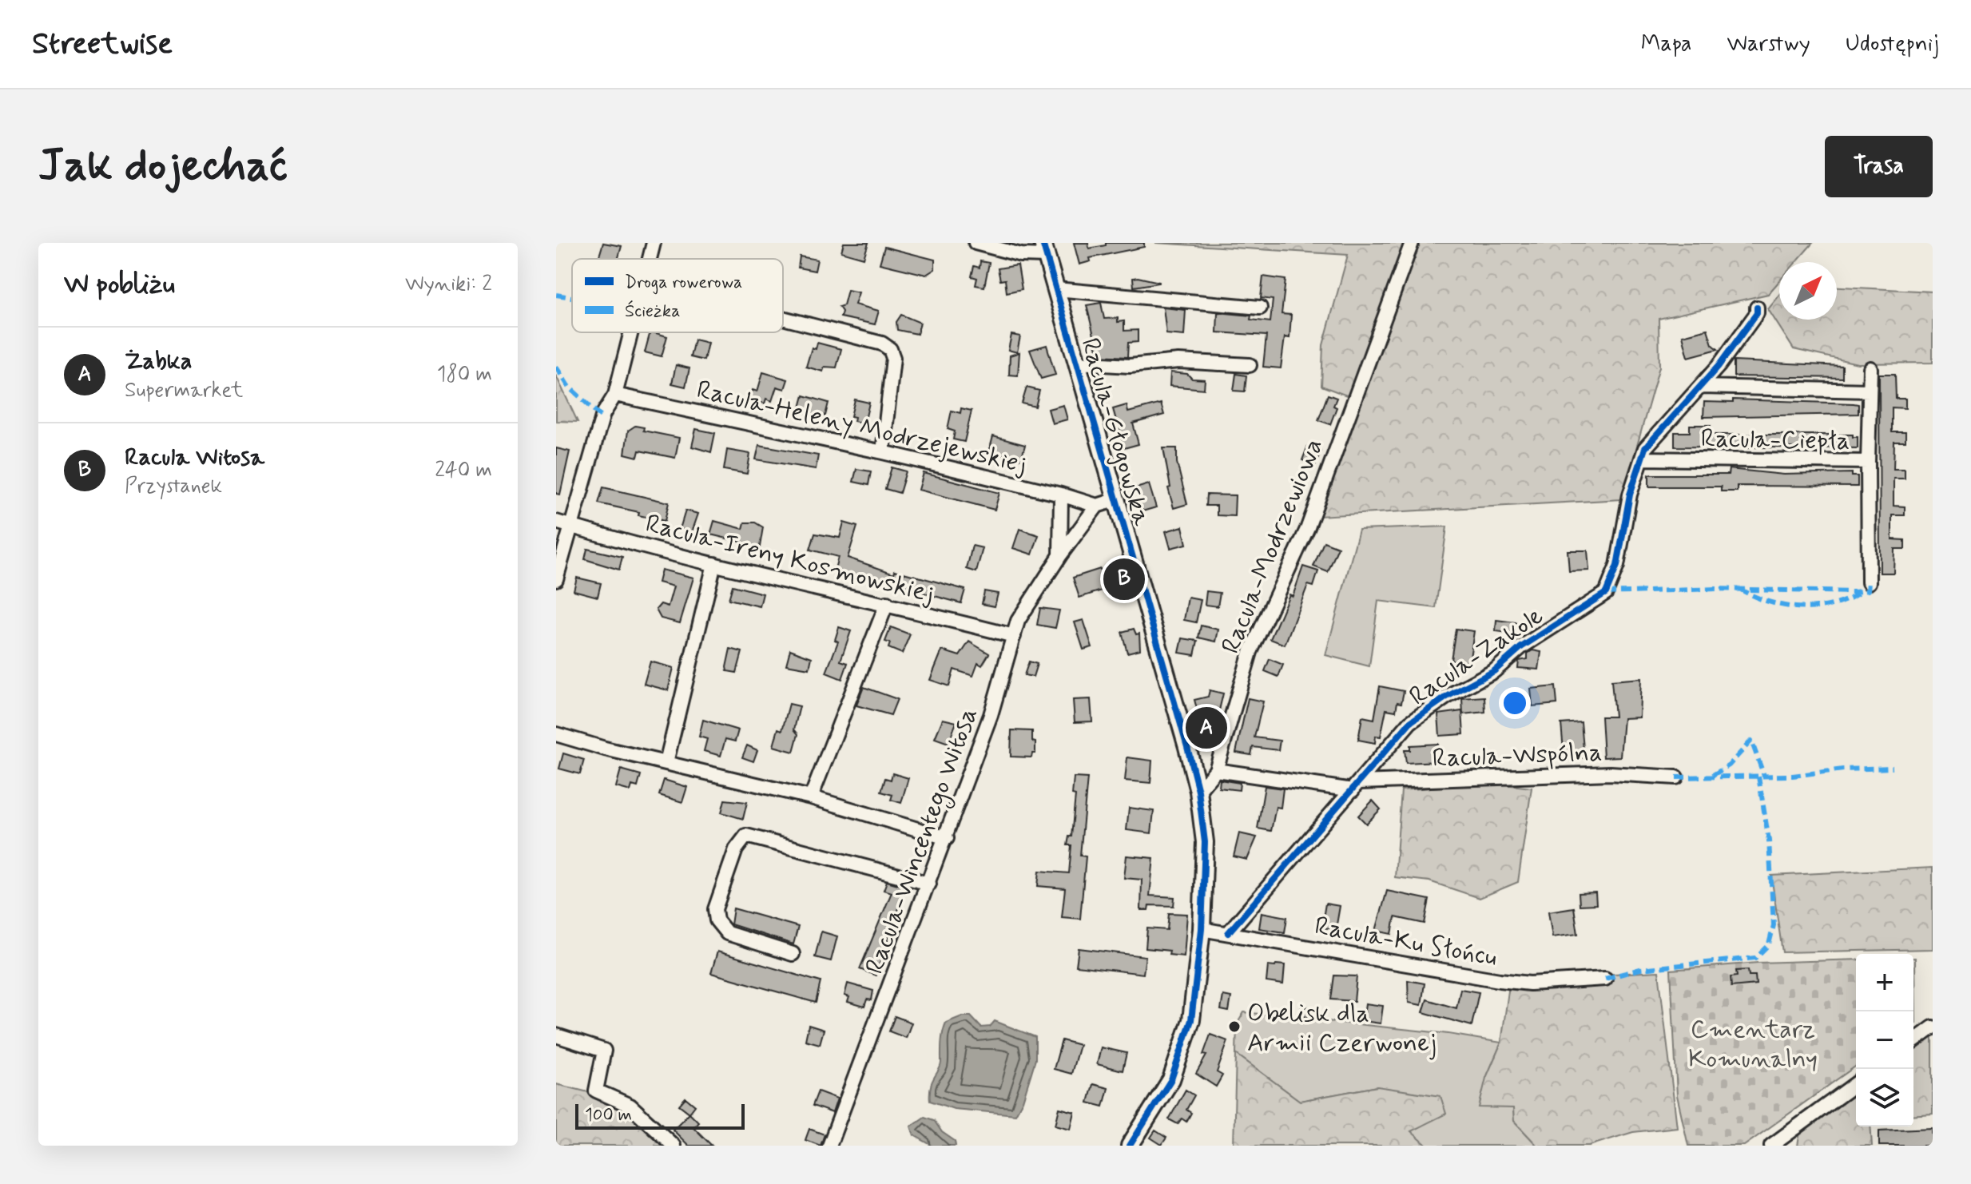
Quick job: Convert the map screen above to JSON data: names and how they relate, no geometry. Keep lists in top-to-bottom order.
{
  "streets": {
    "street": [
      "Racula-Heleny Modrzejewskiej",
      "Racula-Głogowska",
      "Racula-Ciepła",
      "Racula-Modrzewiowa",
      "Racula-Ireny Kosmowskiej",
      "Racula-Zakole",
      "Racula-Wspólna",
      "Racula-Wincentego Witosa",
      "Racula-Ku Słońcu"
    ]
  },
  "crossings": [
    ["Racula-Heleny Modrzejewskiej", "Racula-Wincentego Witosa"],
    ["Racula-Głogowska", "Racula-Modrzewiowa"],
    ["Racula-Głogowska", "Racula-Ku Słońcu"],
    ["Racula-Ciepła", "Racula-Zakole"],
    ["Racula-Ireny Kosmowskiej", "Racula-Wincentego Witosa"],
    ["Racula-Zakole", "Racula-Wspólna"],
    ["Racula-Zakole", "Racula-Ku Słońcu"]
  ],
  "parks": ["Cmentarz Komunalny"],
  "places": ["Obelisk dla Armii Czerwonej"],
  "legend": ["Droga rowerowa", "Ścieżka"],
  "scale_bar": "100 m",
  "north": "top right",
  "page": {
    "header": "Streetwise",
    "nav": ["Mapa", "Warstwy", "Udostępnij"],
    "buttons": "Trasa",
    "title": "Jak dojechać",
    "heading": ["W pobliżu", "Wyniki: 2"],
    "list": [
      {
        "mark": "A",
        "name": "Żabka",
        "note": "Supermarket",
        "value": "180 m"
      },
      {
        "mark": "B",
        "name": "Racula Witosa",
        "note": "Przystanek",
        "value": "240 m"
      }
    ],
    "pins": ["B", "A"],
    "map_buttons": ["+", "−"],
    "scale": "100 m"
  }
}
